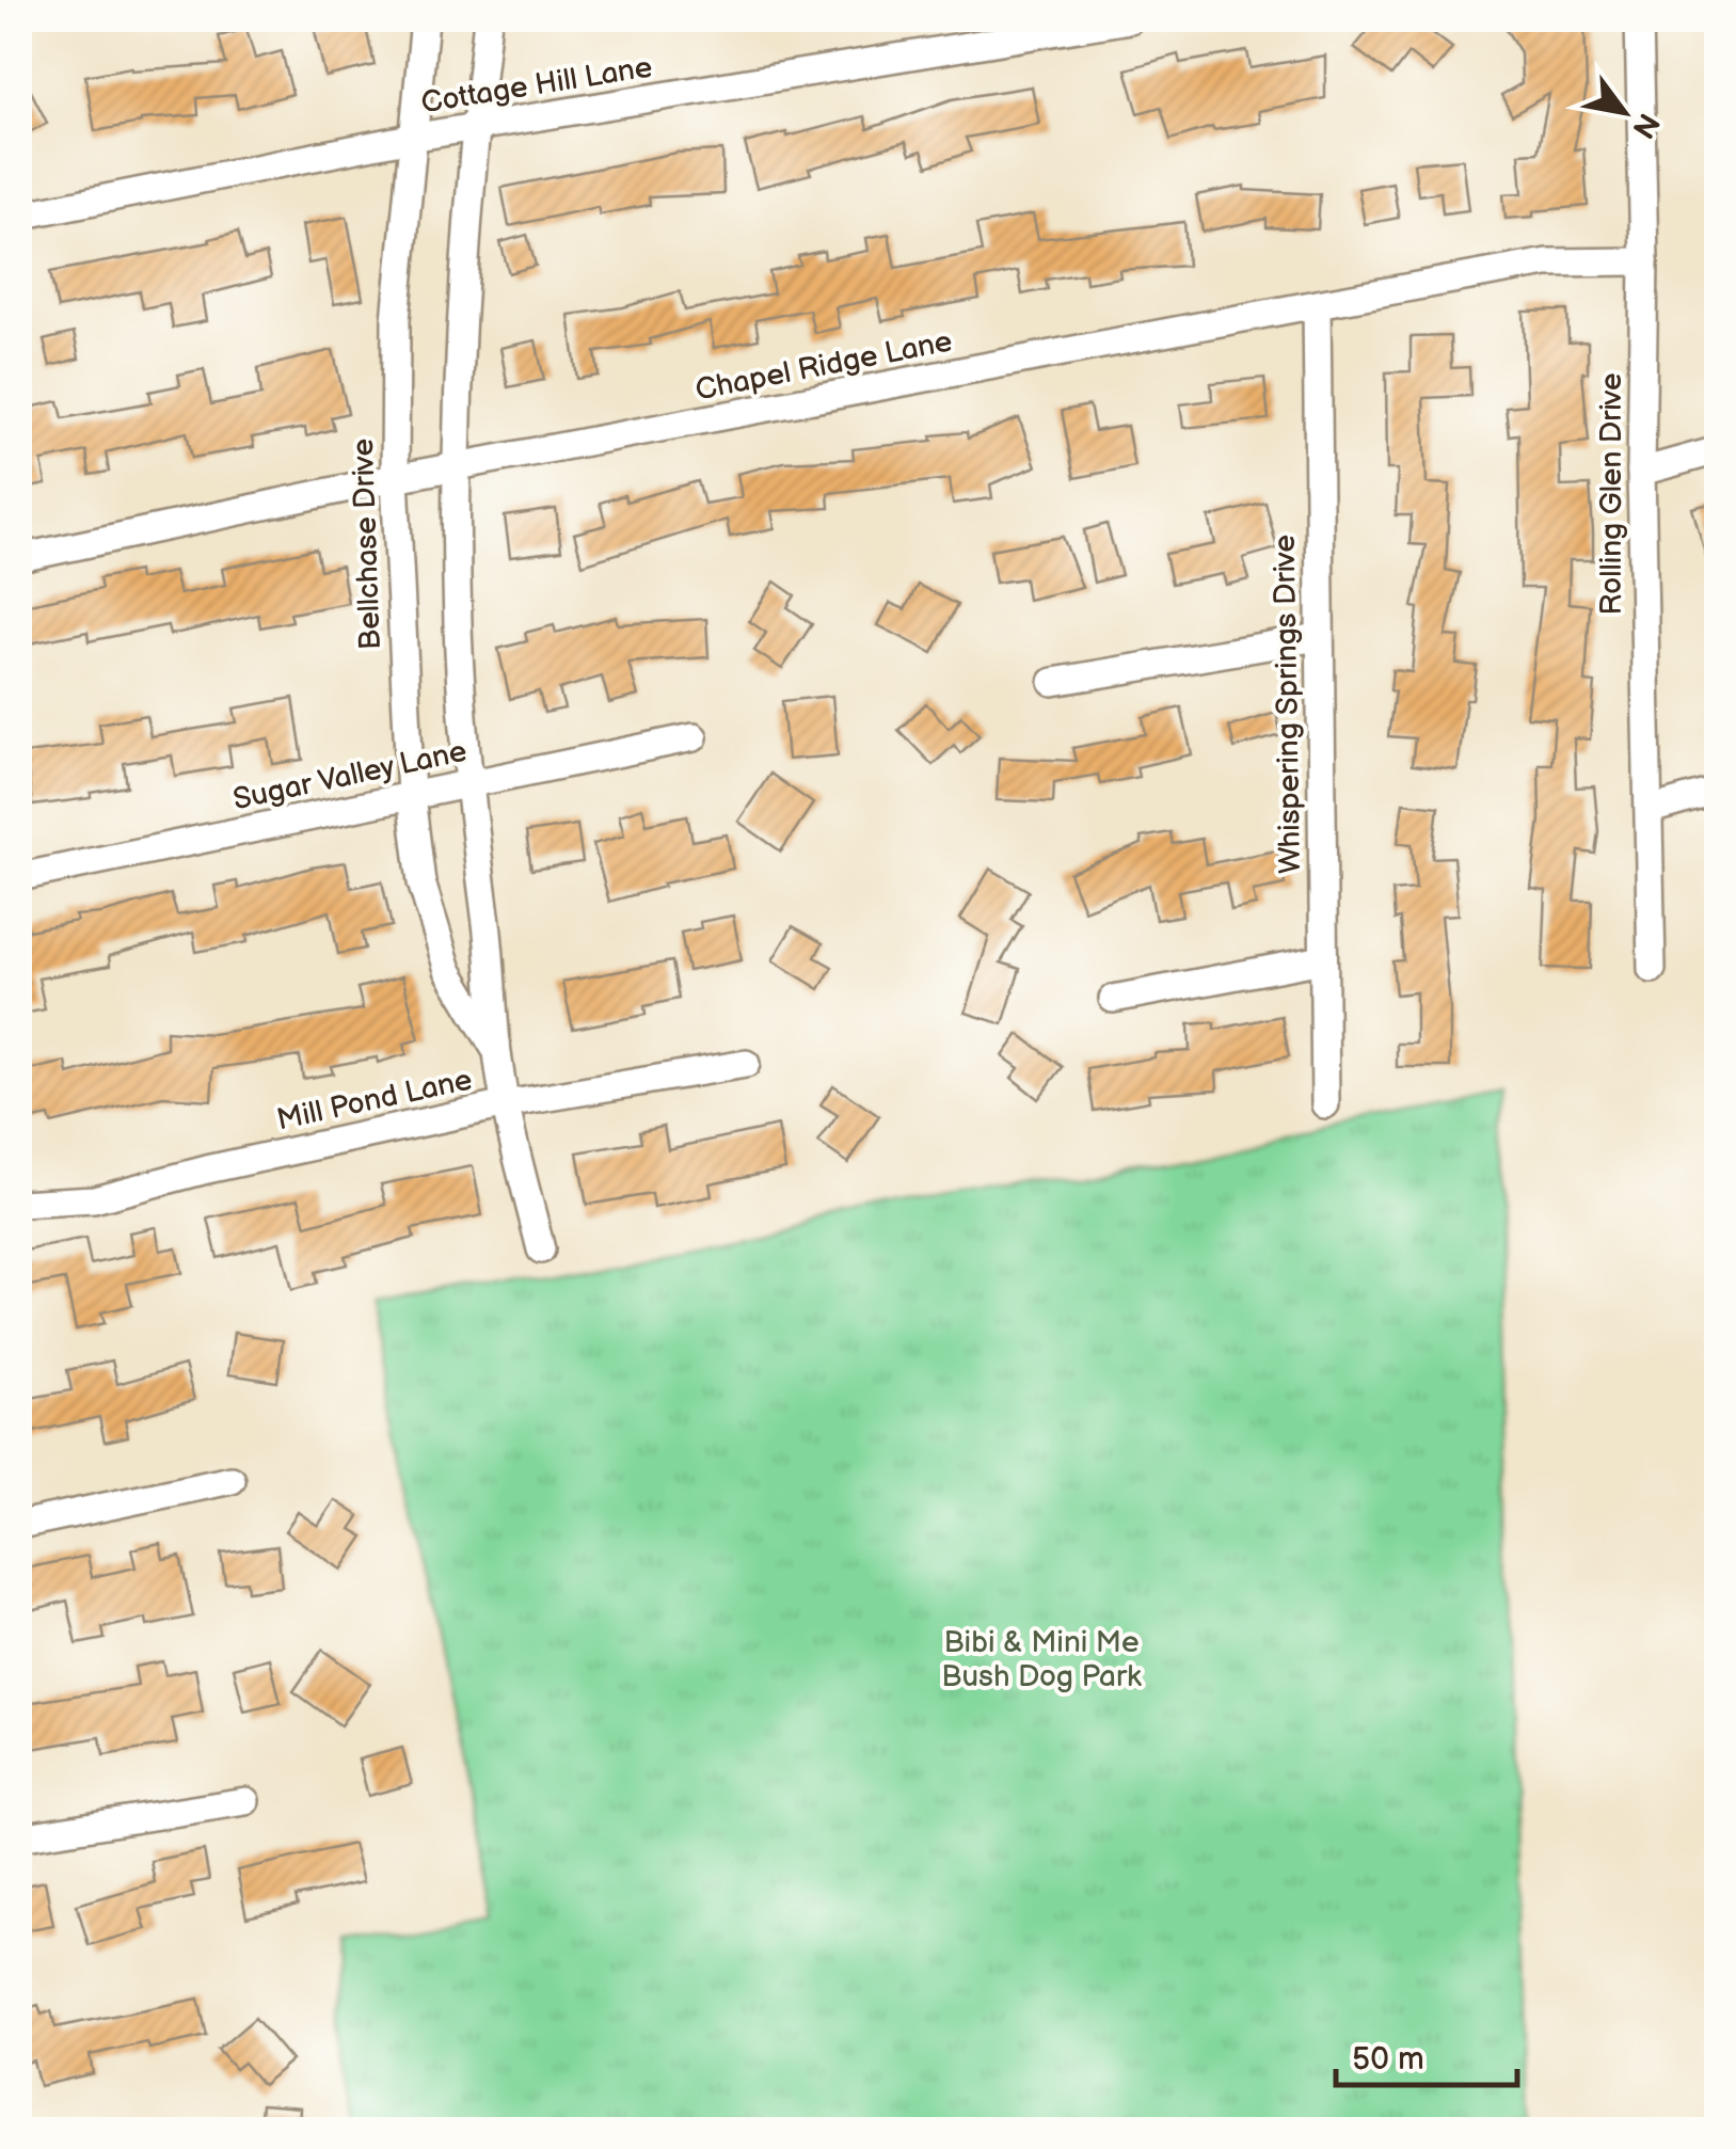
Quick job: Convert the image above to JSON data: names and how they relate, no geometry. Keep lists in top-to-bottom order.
{
  "streets": {
    "street": [
      "Cottage Hill Lane",
      "Chapel Ridge Lane",
      "Rolling Glen Drive",
      "Bellchase Drive",
      "Whispering Springs Drive",
      "Sugar Valley Lane",
      "Mill Pond Lane"
    ]
  },
  "crossings": [
    ["Cottage Hill Lane", "Bellchase Drive"],
    ["Chapel Ridge Lane", "Rolling Glen Drive"],
    ["Chapel Ridge Lane", "Bellchase Drive"],
    ["Chapel Ridge Lane", "Whispering Springs Drive"],
    ["Bellchase Drive", "Sugar Valley Lane"],
    ["Bellchase Drive", "Mill Pond Lane"]
  ],
  "parks": ["Bibi & Mini Me Bush Dog Park"],
  "scale_bar": "50 m",
  "north": "bottom right"
}
